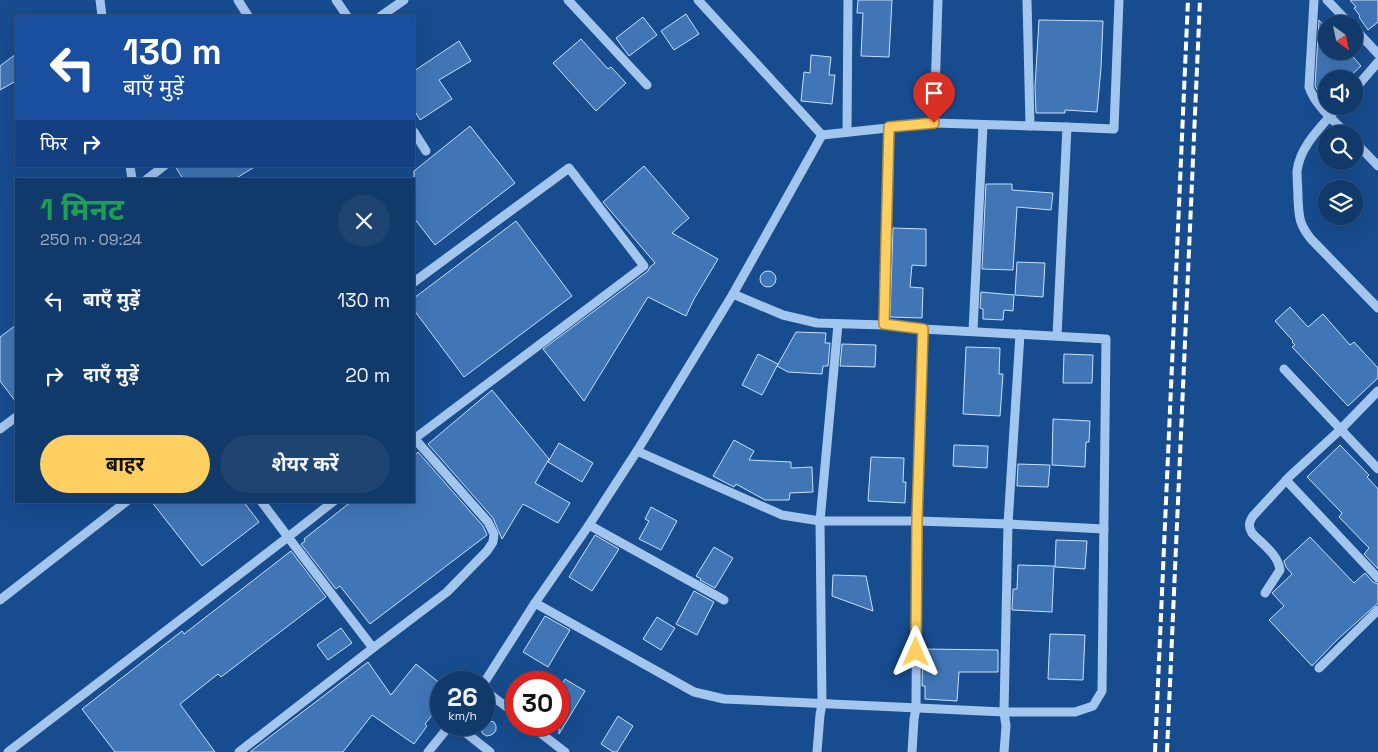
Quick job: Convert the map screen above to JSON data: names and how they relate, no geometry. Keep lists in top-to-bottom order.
{
  "north": "bottom right",
  "page": {
    "turn": ["130 m", "बाएँ मुड़ें"],
    "then": "फिर",
    "heading": ["1 मिनट", "250 m · 09:24"],
    "list": [
      {
        "name": "बाएँ मुड़ें",
        "value": "130 m"
      },
      {
        "name": "दाएँ मुड़ें",
        "value": "20 m"
      }
    ],
    "buttons": ["बाहर", "शेयर करें"],
    "speed": "26 km/h",
    "limit": "30"
  }
}
